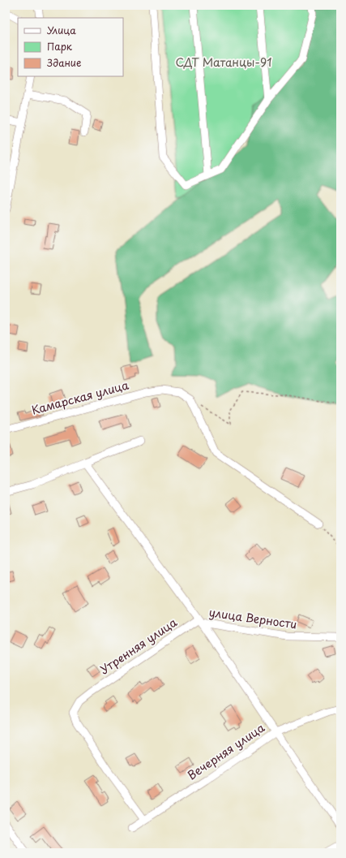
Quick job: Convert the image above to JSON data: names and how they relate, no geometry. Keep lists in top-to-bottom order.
{
  "streets": {
    "street": [
      "Камарская улица",
      "улица Верности",
      "Утренняя улица",
      "Вечерняя улица"
    ]
  },
  "crossings": [
    ["улица Верности", "Утренняя улица"],
    ["Утренняя улица", "Вечерняя улица"]
  ],
  "parks": ["СДТ Матанцы-91"],
  "legend": ["Улица", "Парк", "Здание"]
}
